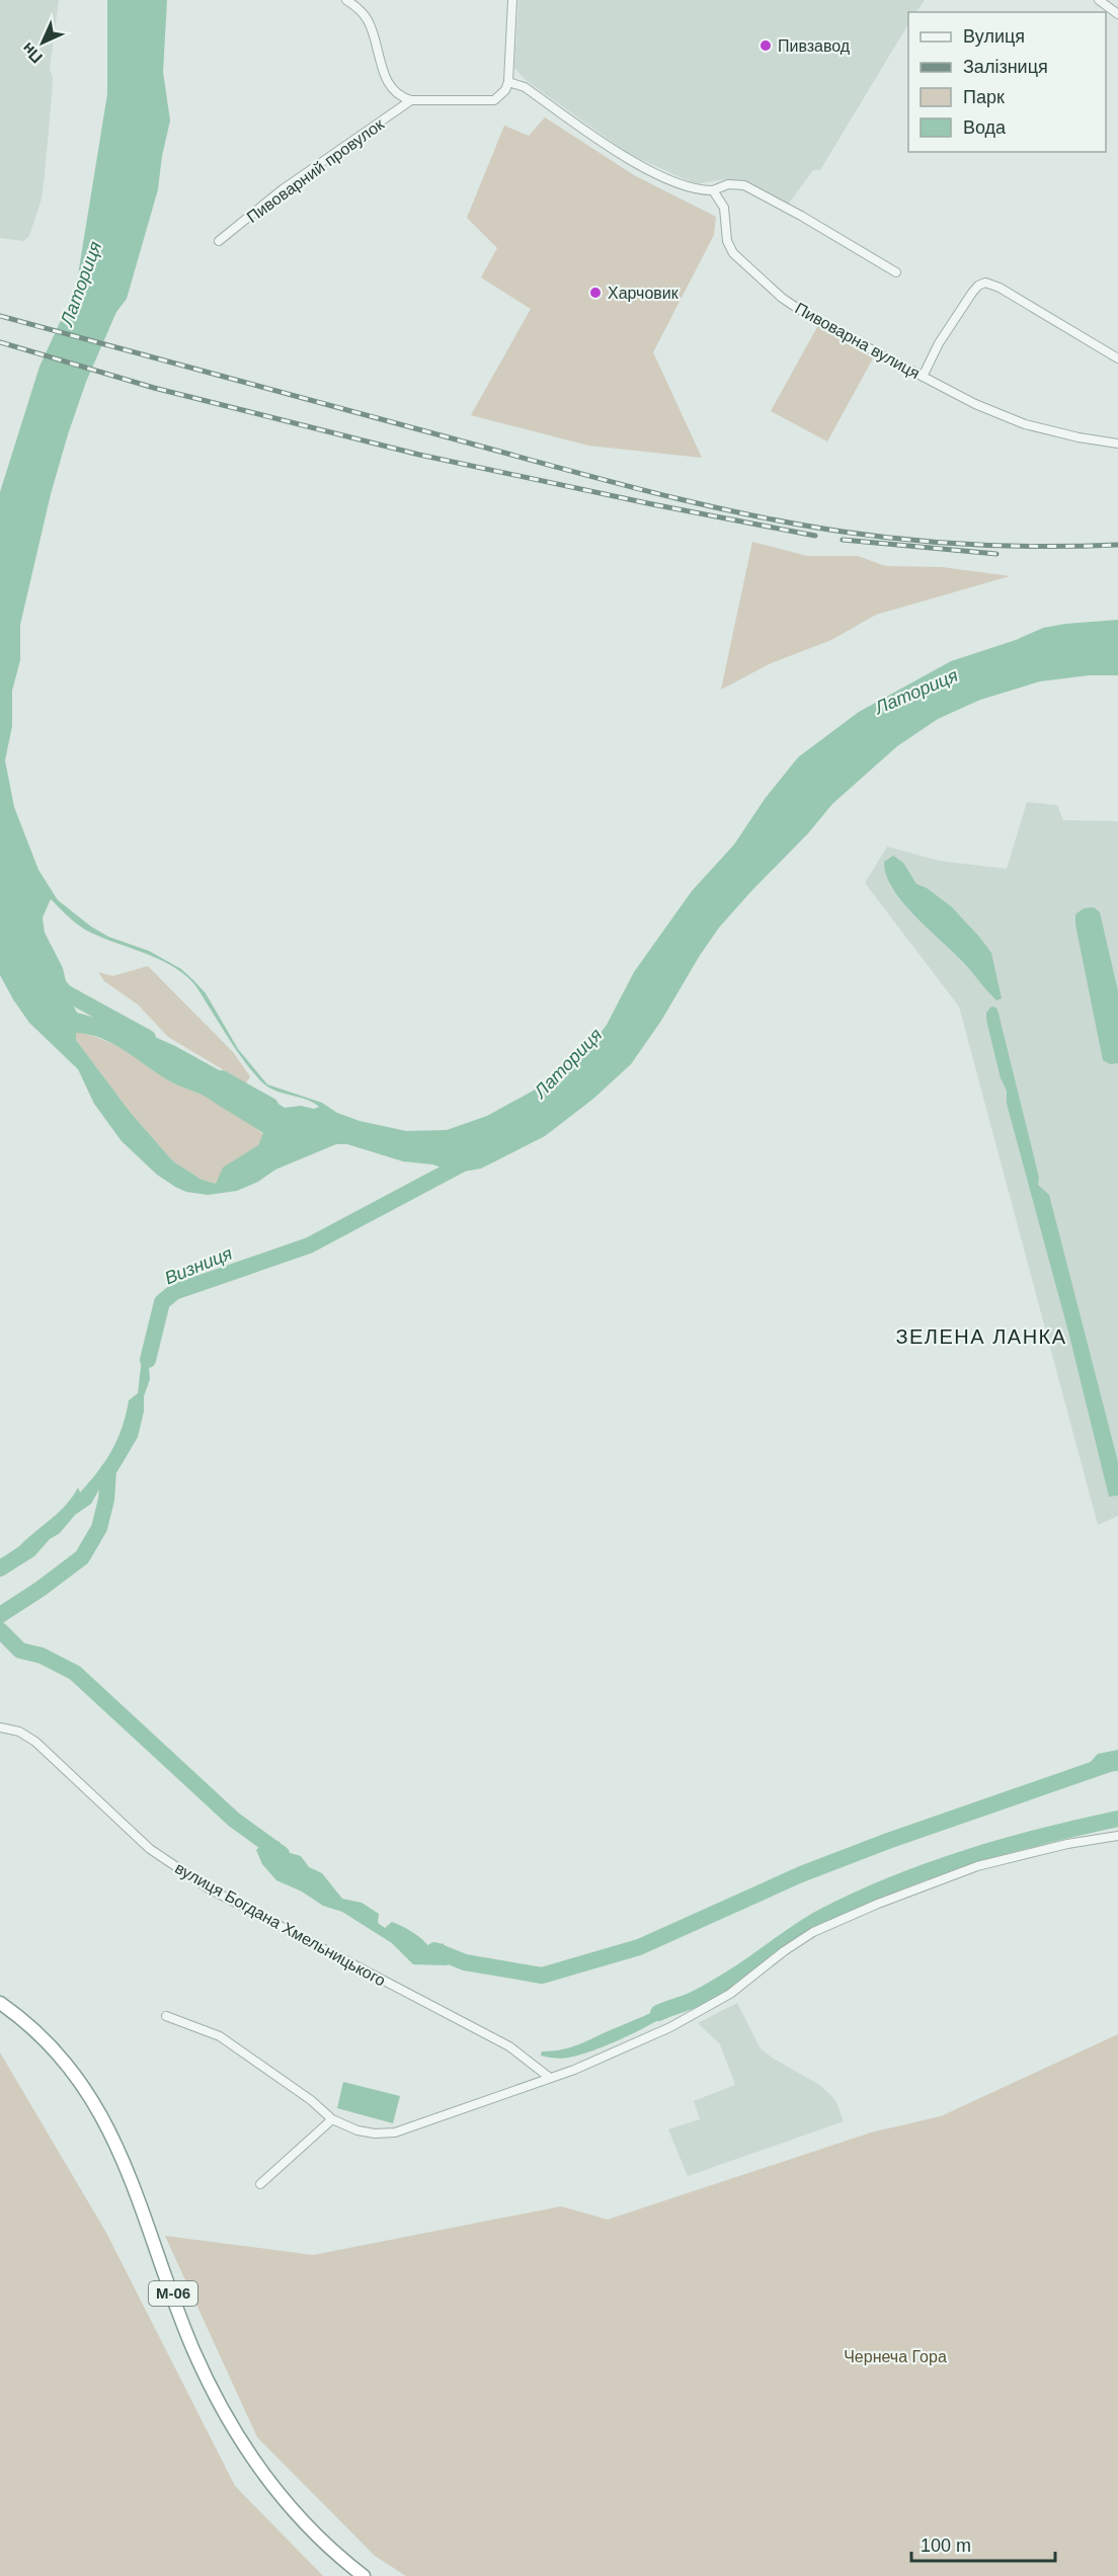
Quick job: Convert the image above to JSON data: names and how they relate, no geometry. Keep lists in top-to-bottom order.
{
  "streets": {
    "highway": ["М-06"],
    "street": ["Пивоварний провулок", "Пивоварна вулиця", "вулиця Богдана Хмельницького"]
  },
  "districts": ["ЗЕЛЕНА ЛАНКА"],
  "water": ["Латориця", "Визниця"],
  "parks": ["Чернеча Гора"],
  "places": ["Пивзавод", "Харчовик"],
  "legend": [
    "Вулиця",
    "Залізниця",
    "Парк",
    "Вода"
  ],
  "scale_bar": "100 m",
  "north": "bottom left"
}
